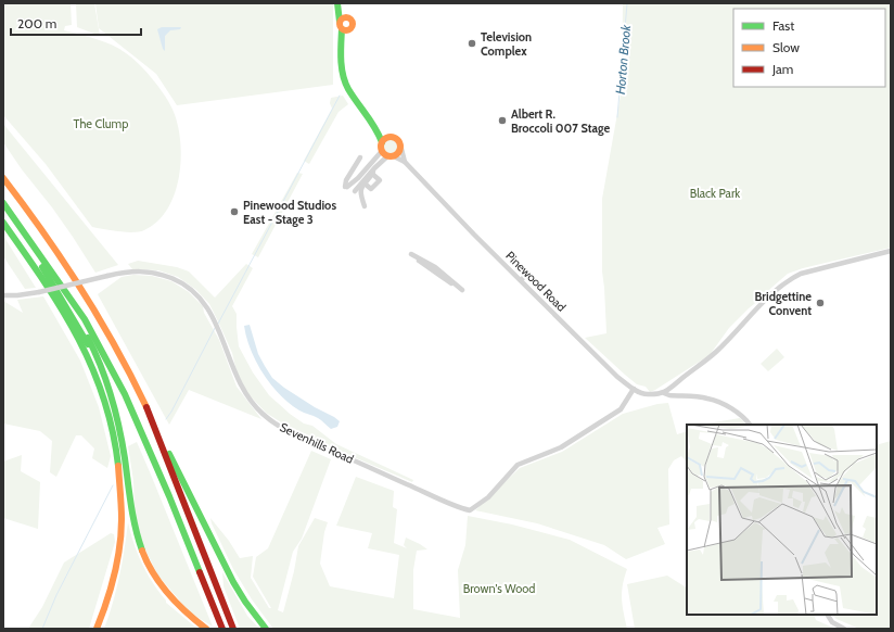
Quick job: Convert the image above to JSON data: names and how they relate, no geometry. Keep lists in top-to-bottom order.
{
  "streets": {
    "street": ["Pinewood Road", "Sevenhills Road"]
  },
  "crossings": [
    ["Pinewood Road", "Sevenhills Road"]
  ],
  "water": ["Horton Brook"],
  "parks": ["The Clump", "Black Park", "Brown's Wood"],
  "places": [
    "Television Complex",
    "Albert R. Broccoli 007 Stage",
    "Pinewood Studios East - Stage 3",
    "Bridgettine Convent"
  ],
  "legend": ["Fast", "Slow", "Jam"],
  "scale_bar": "200 m"
}
